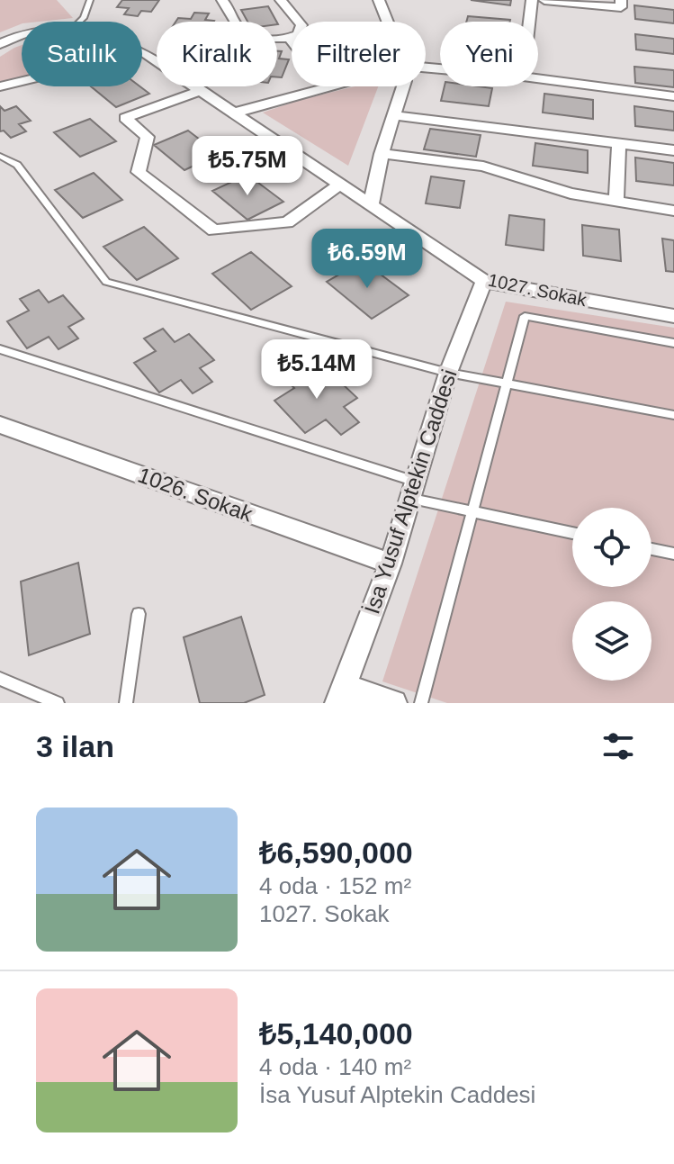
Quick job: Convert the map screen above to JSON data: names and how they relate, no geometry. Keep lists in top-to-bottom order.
{
  "streets": {
    "street": ["1027. Sokak", "İsa Yusuf Alptekin Caddesi", "1026. Sokak"]
  },
  "crossings": [
    ["1027. Sokak", "İsa Yusuf Alptekin Caddesi"],
    ["İsa Yusuf Alptekin Caddesi", "1026. Sokak"]
  ],
  "page": {
    "chip": [
      "Satılık",
      "Kiralık",
      "Filtreler",
      "Yeni"
    ],
    "price": ["₺5.75M", "₺6.59M", "₺5.14M"],
    "heading": "3 ilan",
    "list": [
      {
        "name": "₺6,590,000",
        "note": "4 oda · 152 m² · 1027. Sokak"
      },
      {
        "name": "₺5,140,000",
        "note": "4 oda · 140 m² · İsa Yusuf Alptekin Caddesi"
      }
    ]
  }
}
